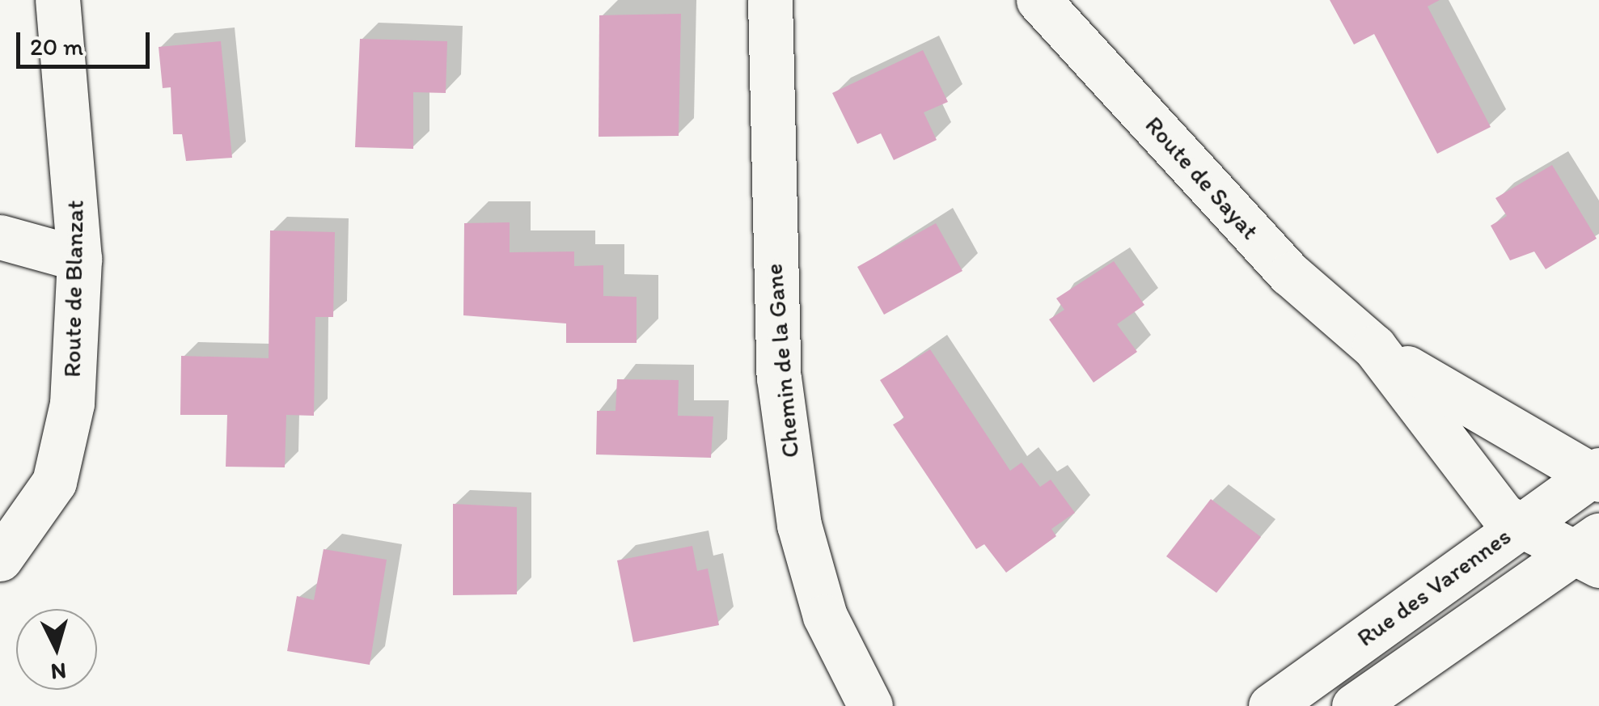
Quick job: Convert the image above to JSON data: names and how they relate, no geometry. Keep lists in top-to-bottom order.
{
  "streets": {
    "street": [
      "Route de Sayat",
      "Route de Blanzat",
      "Chemin de la Gane",
      "Rue des Varennes"
    ]
  },
  "crossings": [
    ["Route de Sayat", "Rue des Varennes"]
  ],
  "scale_bar": "20 m",
  "north": "bottom"
}
